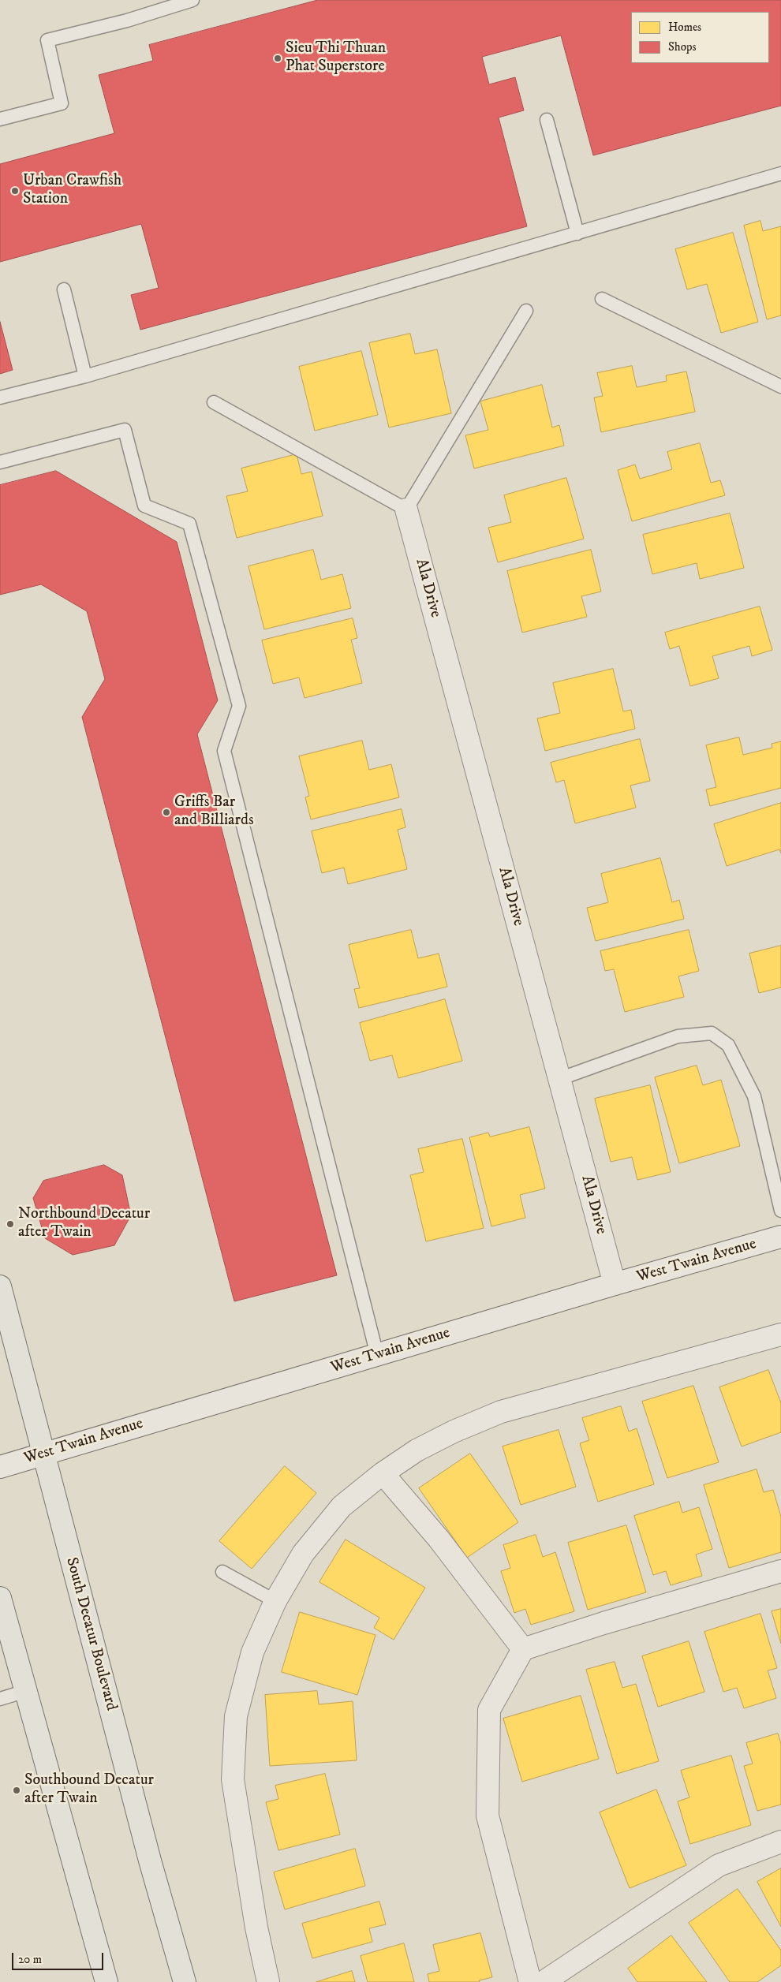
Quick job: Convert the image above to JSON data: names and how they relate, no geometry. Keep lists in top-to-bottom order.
{
  "streets": {
    "main road": ["South Decatur Boulevard"],
    "street": ["Ala Drive", "West Twain Avenue"]
  },
  "crossings": [
    ["Ala Drive", "West Twain Avenue"],
    ["West Twain Avenue", "South Decatur Boulevard"]
  ],
  "places": [
    "Sieu Thi Thuan Phat Superstore",
    "Urban Crawfish Station",
    "Griffs Bar and Billiards",
    "Northbound Decatur after Twain",
    "Southbound Decatur after Twain"
  ],
  "legend": ["Homes", "Shops"],
  "scale_bar": "20 m"
}
